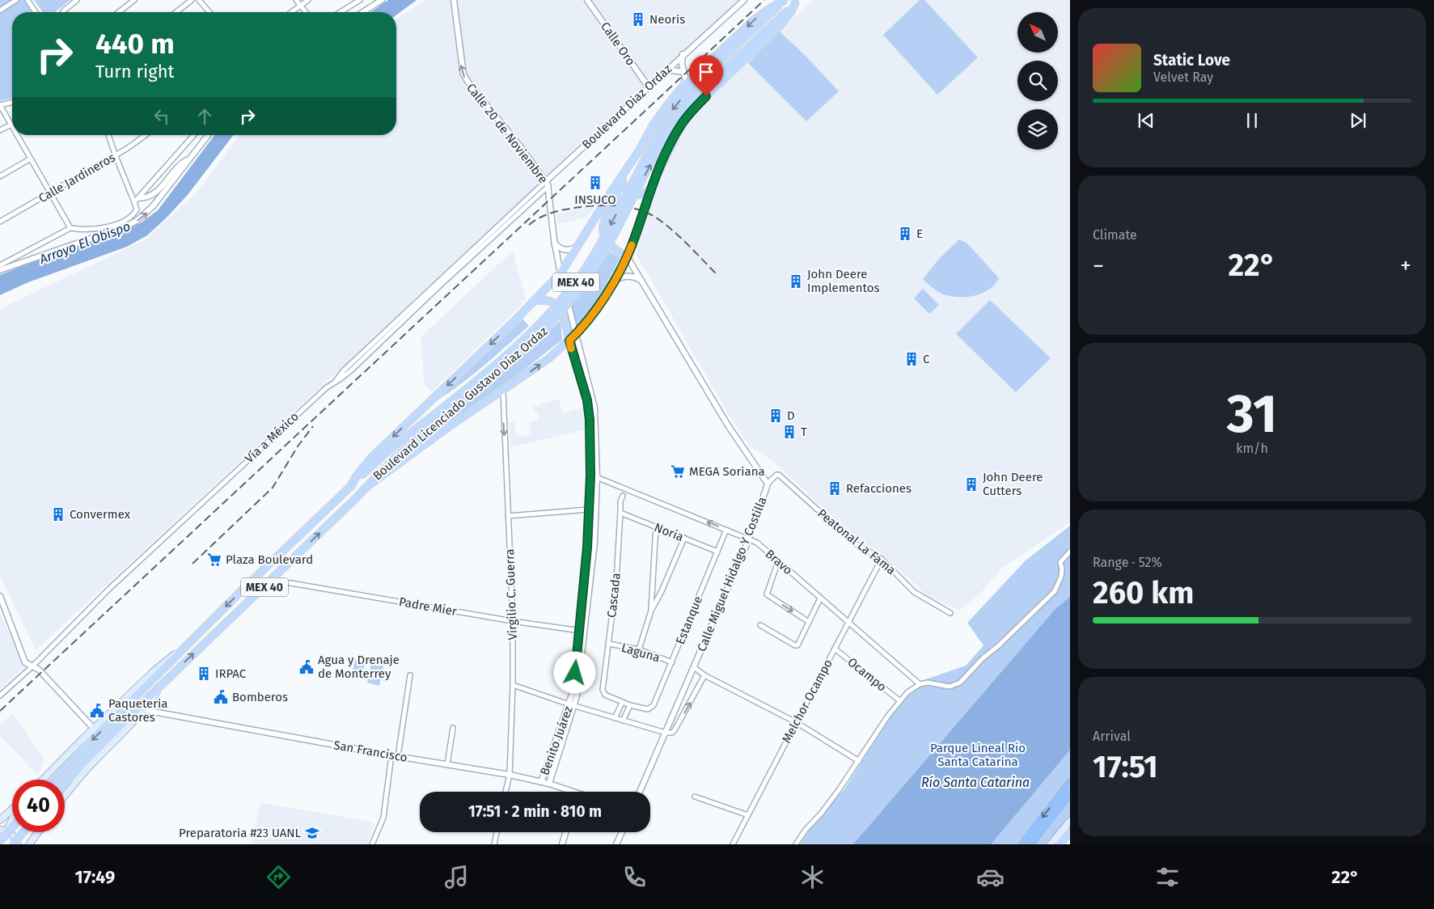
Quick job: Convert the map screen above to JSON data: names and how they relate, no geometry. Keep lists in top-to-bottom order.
{
  "streets": {
    "main road": ["MEX 40", "Boulevard Licenciado Gustavo Díaz Ordaz"],
    "street": [
      "Calle Oro",
      "Boulevard Diaz Ordaz",
      "Calle 20 de Noviembre",
      "Calle Jardineros",
      "Vía a México",
      "Noria",
      "Peatonal La Fama",
      "Bravo",
      "Calle Miguel Hidalgo Y Costilla",
      "Virgilio C. Guerra",
      "Cascada",
      "Padre Mier",
      "Estanque",
      "Laguna",
      "Ocampo",
      "Melchor Ocampo",
      "Benito Juárez",
      "San Francisco"
    ]
  },
  "crossings": [
    ["Calle Oro", "Boulevard Diaz Ordaz"],
    ["Boulevard Diaz Ordaz", "Calle 20 de Noviembre"],
    ["Boulevard Diaz Ordaz", "Vía a México"],
    ["Calle 20 de Noviembre", "Vía a México"],
    ["Calle 20 de Noviembre", "Benito Juárez"],
    ["Boulevard Licenciado Gustavo Díaz Ordaz", "Padre Mier"],
    ["Boulevard Licenciado Gustavo Díaz Ordaz", "San Francisco"],
    ["Noria", "Cascada"],
    ["Noria", "Estanque"],
    ["Peatonal La Fama", "Calle Miguel Hidalgo Y Costilla"],
    ["Peatonal La Fama", "Melchor Ocampo"],
    ["Bravo", "Calle Miguel Hidalgo Y Costilla"],
    ["Bravo", "Estanque"],
    ["Bravo", "Melchor Ocampo"],
    ["Bravo", "Benito Juárez"],
    ["Virgilio C. Guerra", "Padre Mier"],
    ["Virgilio C. Guerra", "San Francisco"],
    ["Cascada", "Laguna"],
    ["Padre Mier", "Benito Juárez"],
    ["Estanque", "Laguna"],
    ["Ocampo", "Melchor Ocampo"],
    ["Benito Juárez", "San Francisco"]
  ],
  "one_way": ["Calle 20 de Noviembre", "Bravo"],
  "water": ["Arroyo El Obispo", "Río Santa Catarina"],
  "parks": ["Parque Lineal Río Santa Catarina"],
  "places": {
    "building": [
      "Neoris",
      "INSUCO",
      "E",
      "John Deere Implementos",
      "C",
      "D",
      "T",
      "John Deere Cutters",
      "Refacciones",
      "Convermex",
      "IRPAC"
    ],
    "supermarket": ["MEGA Soriana", "Plaza Boulevard"],
    "public building": ["Agua y Drenaje de Monterrey", "Bomberos", "Paqueteria Castores"],
    "school or university": ["Preparatoria #23 UANL"]
  },
  "north": "top left",
  "page": {
    "turn": ["440 m", "Turn right"],
    "song": ["Static Love", "Velvet Ray"],
    "tile": [
      "Climate",
      ["31", "km/h"],
      ["Range · 52%", "260 km"],
      ["Arrival", "17:51"]
    ],
    "heat": ["−", "22°", "+"],
    "limit": "40",
    "trip": "17:51 · 2 min · 810 m",
    "tabs": ["17:49", "22°"]
  }
}
